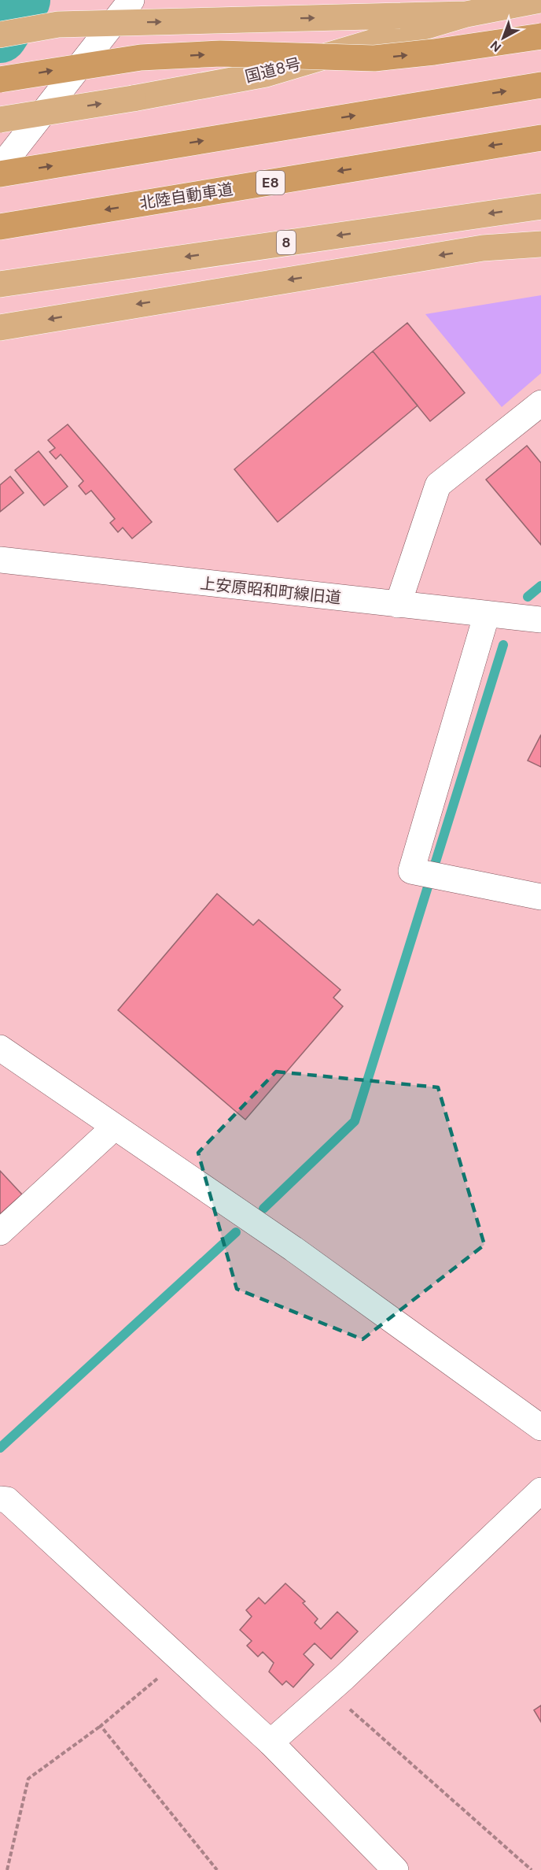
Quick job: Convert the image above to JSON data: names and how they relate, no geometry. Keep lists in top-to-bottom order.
{
  "streets": {
    "highway": [
      "国道8号",
      "E8",
      "北陸自動車道",
      "8"
    ],
    "street": ["上安原昭和町線旧道"]
  },
  "north": "bottom left"
}
